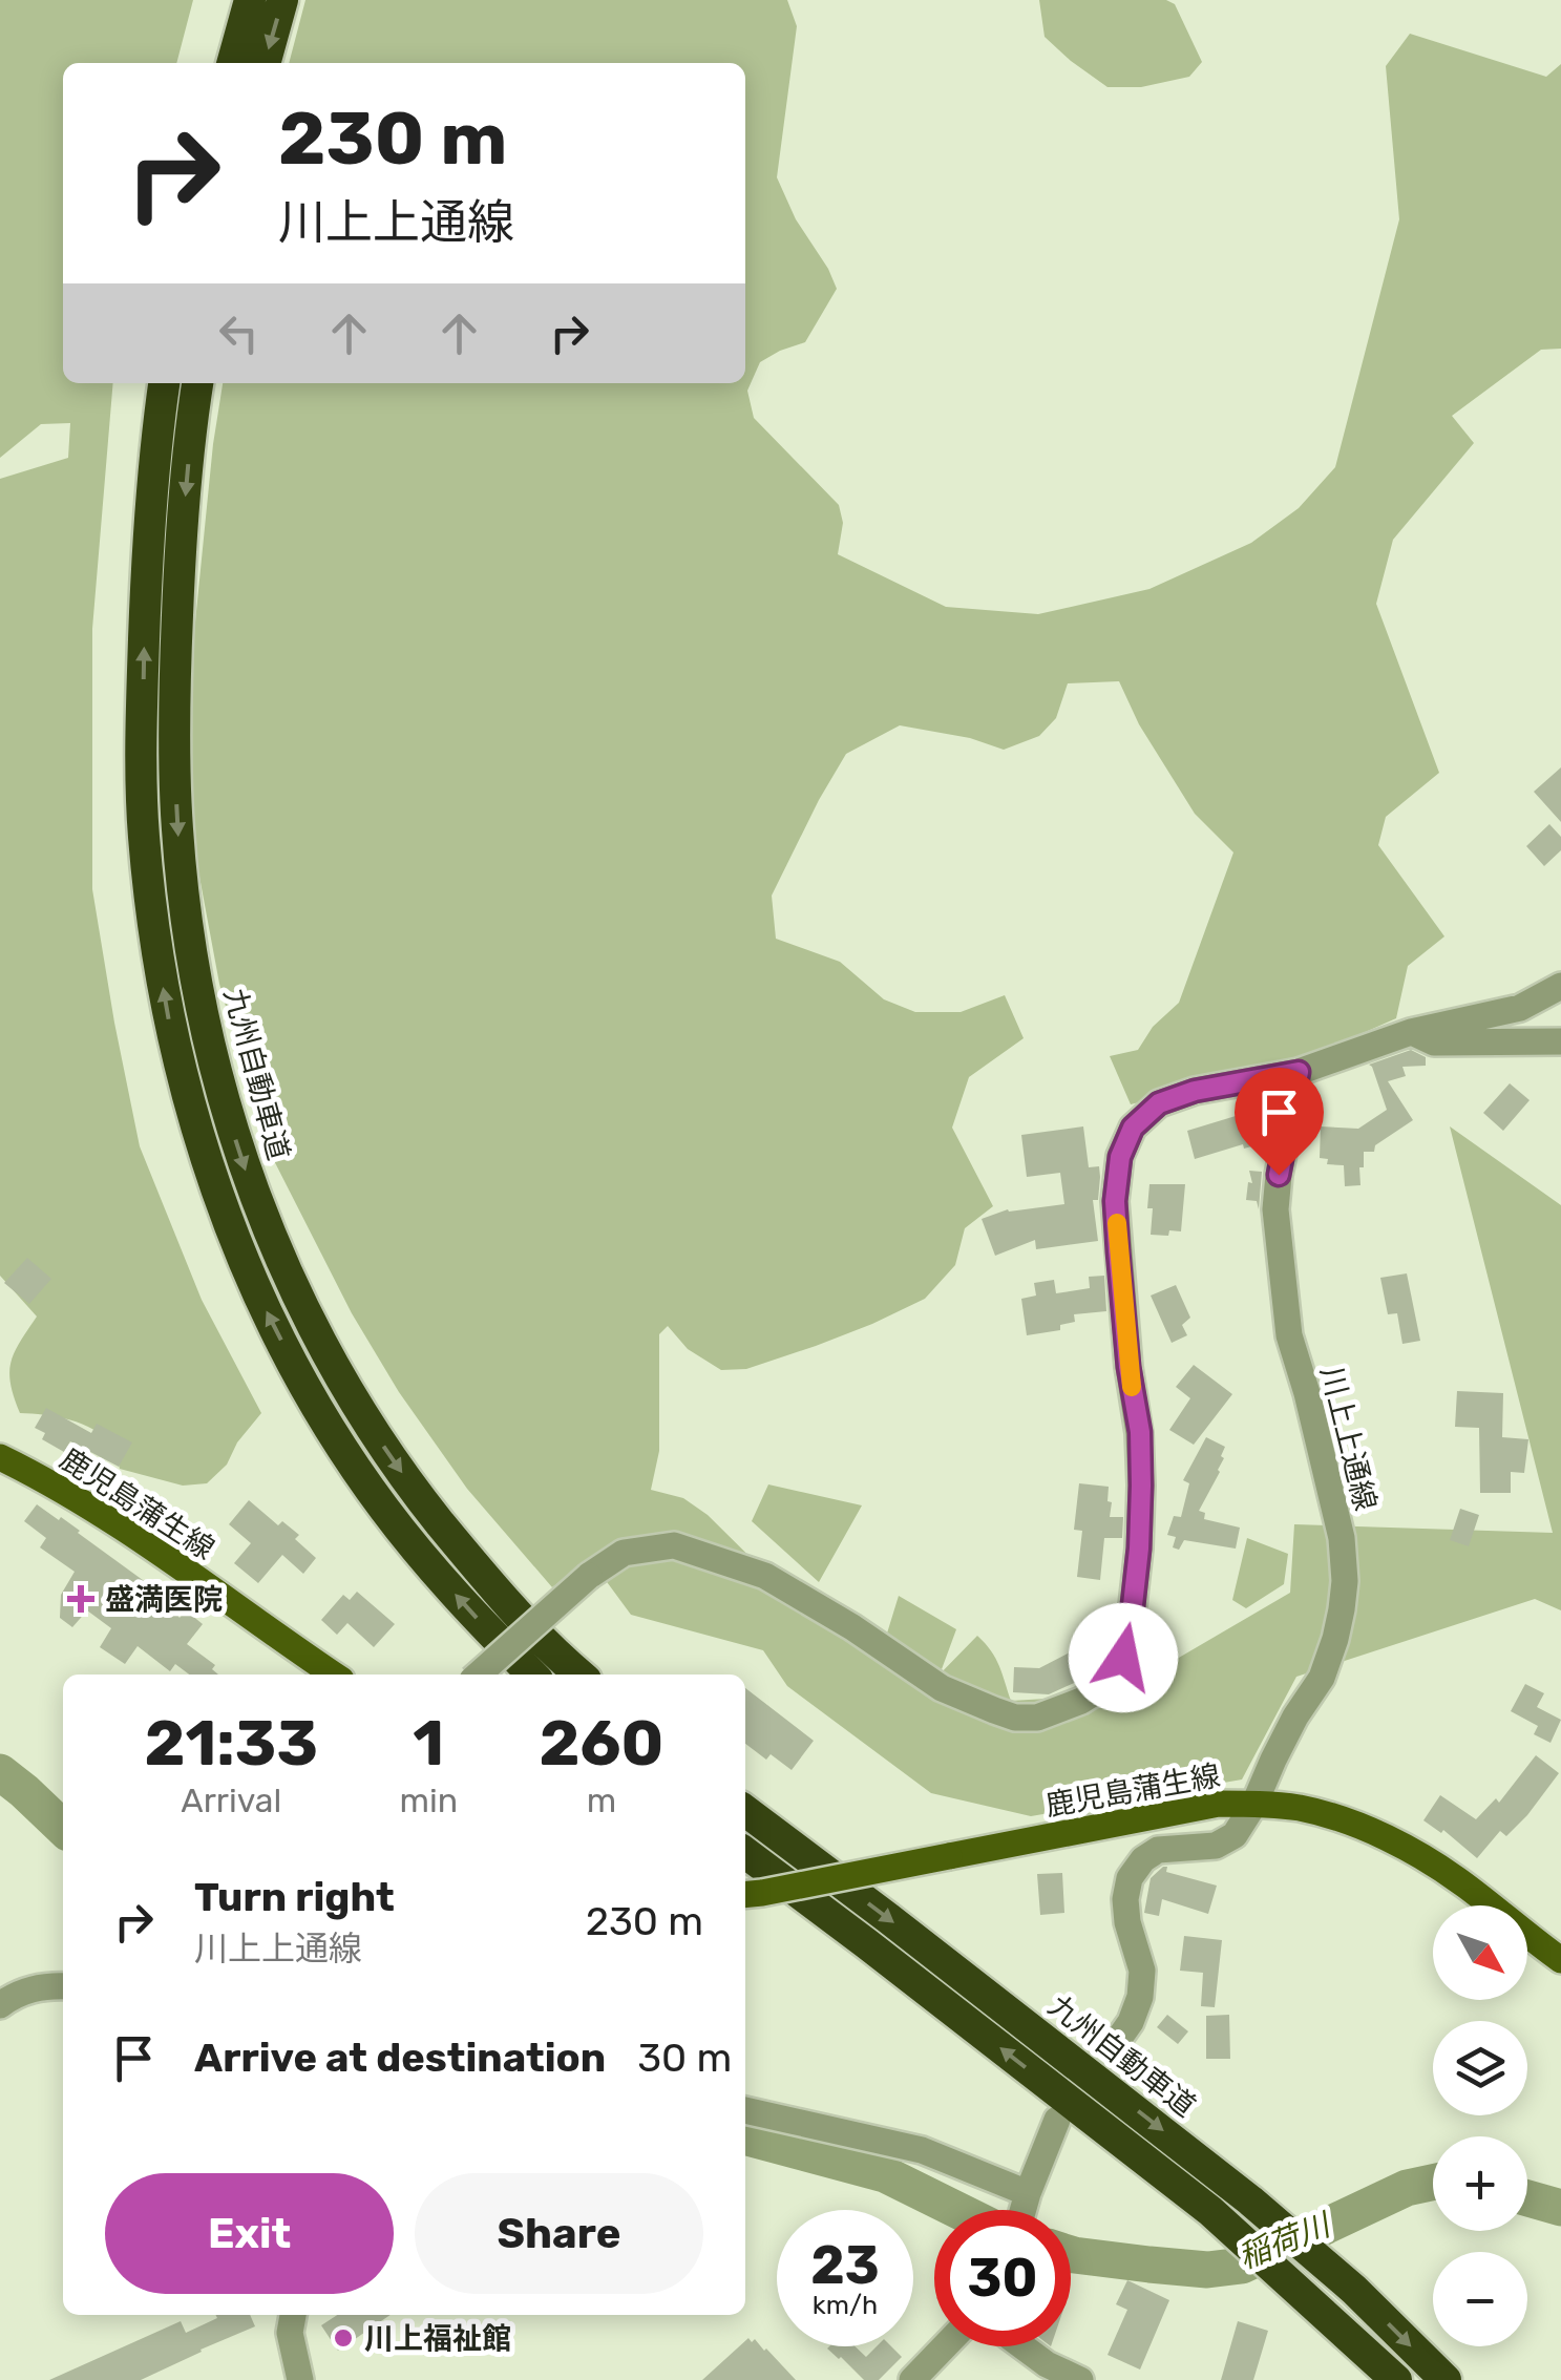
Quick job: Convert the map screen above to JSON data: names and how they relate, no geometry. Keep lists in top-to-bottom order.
{
  "streets": {
    "highway": ["九州自動車道"],
    "main road": ["鹿児島蒲生線"],
    "street": ["川上上通線"]
  },
  "crossings": [
    ["川上上通線", "鹿児島蒲生線"]
  ],
  "water": ["稲荷川"],
  "places": {
    "health": ["盛満医院"],
    "other": ["川上福祉館"]
  },
  "north": "bottom right",
  "page": {
    "turn": ["230 m", "川上上通線"],
    "eta": [
      "21:33",
      "Arrival",
      "1",
      "min",
      "260",
      "m"
    ],
    "list": [
      {
        "name": "Turn right",
        "note": "川上上通線",
        "value": "230 m"
      },
      {
        "name": "Arrive at destination",
        "value": "30 m"
      }
    ],
    "map_buttons": ["+", "−"],
    "buttons": ["Exit", "Share"],
    "speed": "23 km/h",
    "limit": "30"
  }
}
